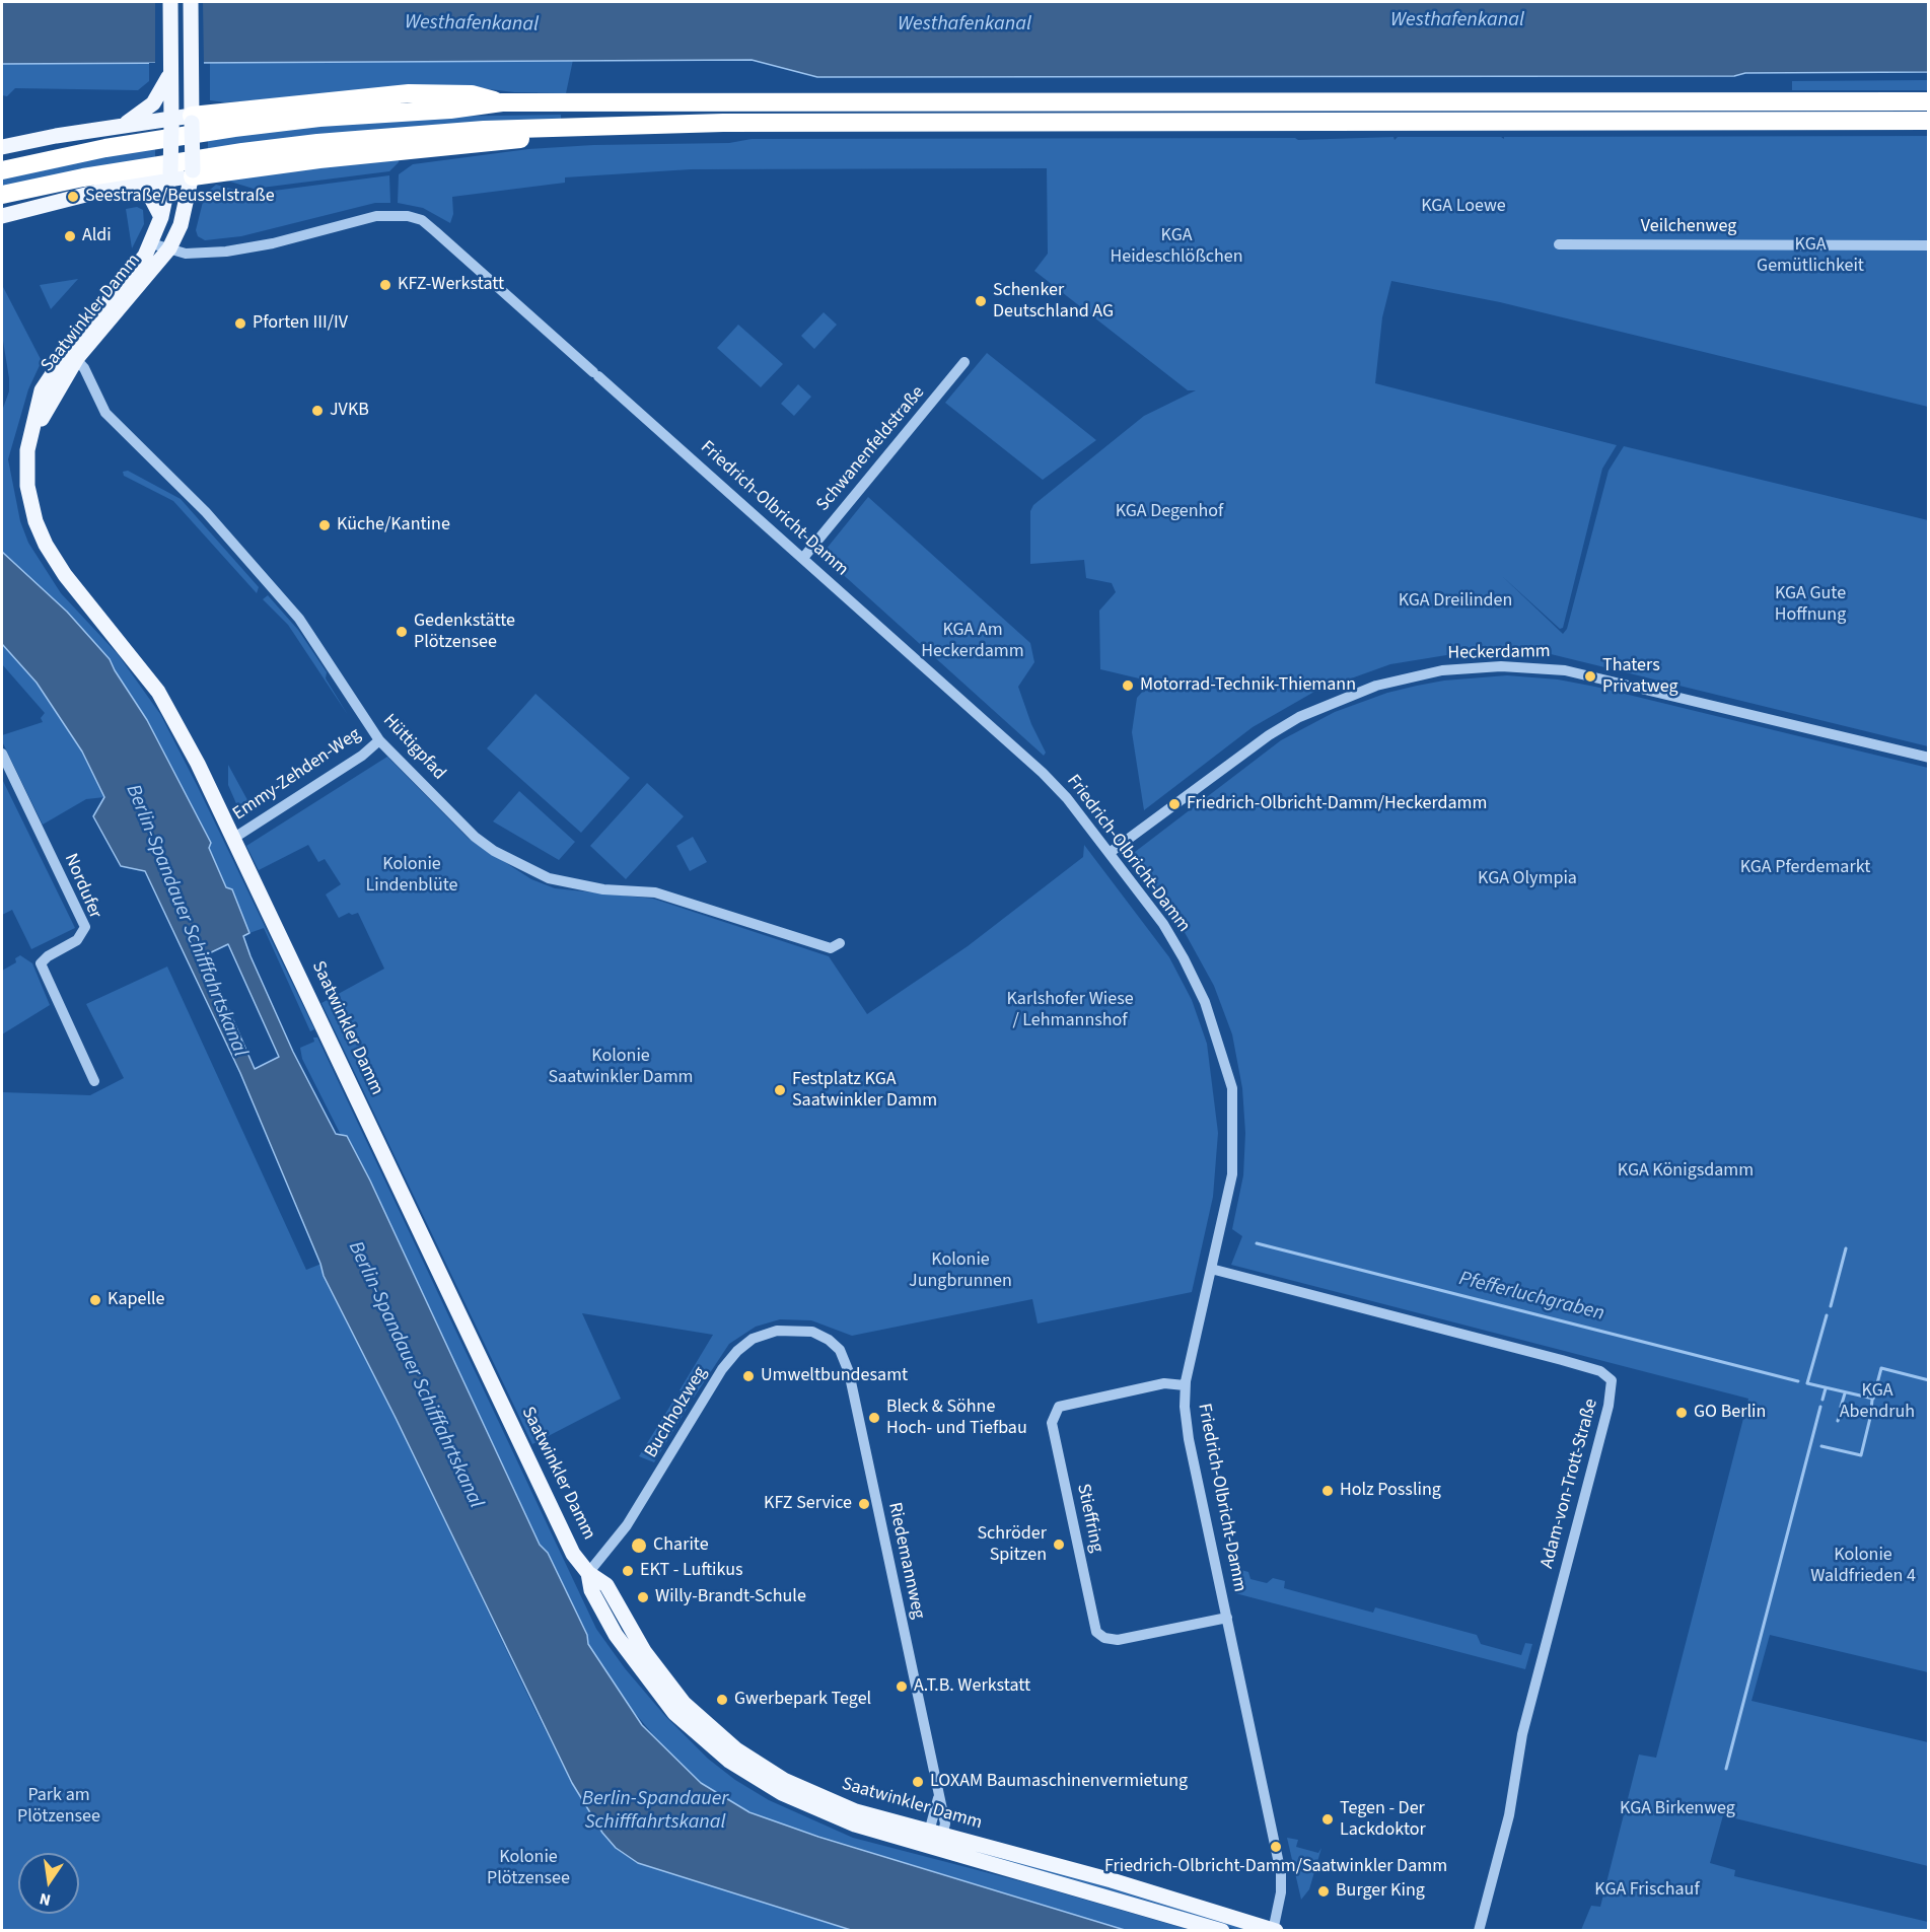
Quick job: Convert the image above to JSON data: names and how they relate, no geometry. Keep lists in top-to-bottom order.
{
  "streets": {
    "main road": ["Saatwinkler Damm"],
    "street": [
      "Veilchenweg",
      "Schwanenfeldstraße",
      "Friedrich-Olbricht-Damm",
      "Heckerdamm",
      "Hüttigpfad",
      "Emmy-Zehden-Weg",
      "Nordufer",
      "Buchholzweg",
      "Adam-von-Trott-Straße",
      "Stieffring",
      "Riedemannweg"
    ]
  },
  "crossings": [
    ["Saatwinkler Damm", "Friedrich-Olbricht-Damm"],
    ["Saatwinkler Damm", "Hüttigpfad"],
    ["Saatwinkler Damm", "Emmy-Zehden-Weg"],
    ["Saatwinkler Damm", "Buchholzweg"],
    ["Saatwinkler Damm", "Riedemannweg"],
    ["Schwanenfeldstraße", "Friedrich-Olbricht-Damm"],
    ["Friedrich-Olbricht-Damm", "Heckerdamm"],
    ["Friedrich-Olbricht-Damm", "Adam-von-Trott-Straße"],
    ["Friedrich-Olbricht-Damm", "Stieffring"],
    ["Hüttigpfad", "Emmy-Zehden-Weg"],
    ["Buchholzweg", "Riedemannweg"]
  ],
  "water": ["Westhafenkanal", "Berlin-Spandauer Schifffahrtskanal", "Pfefferluchgraben"],
  "parks": [
    "KGA Loewe",
    "KGA Heideschlößchen",
    "KGA Gemütlichkeit",
    "KGA Degenhof",
    "KGA Gute Hoffnung",
    "KGA Dreilinden",
    "KGA Am Heckerdamm",
    "Kolonie Lindenblüte",
    "KGA Pferdemarkt",
    "KGA Olympia",
    "Karlshofer Wiese / Lehmannshof",
    "Kolonie Saatwinkler Damm",
    "KGA Königsdamm",
    "Kolonie Jungbrunnen",
    "KGA Abendruh",
    "Kolonie Waldfrieden 4",
    "Park am Plötzensee",
    "KGA Birkenweg",
    "Kolonie Plötzensee",
    "KGA Frischauf"
  ],
  "places": [
    "Seestraße/Beusselstraße",
    "Aldi",
    "KFZ-Werkstatt",
    "Schenker Deutschland AG",
    "Pforten III/IV",
    "JVKB",
    "Küche/Kantine",
    "Gedenkstätte Plötzensee",
    "Thaters Privatweg",
    "Motorrad-Technik-Thiemann",
    "Friedrich-Olbricht-Damm/Heckerdamm",
    "Festplatz KGA Saatwinkler Damm",
    "Kapelle",
    "Umweltbundesamt",
    "GO Berlin",
    "Bleck & Söhne Hoch- und Tiefbau",
    "Holz Possling",
    "KFZ Service",
    "Schröder Spitzen",
    "Charite",
    "EKT - Luftikus",
    "Willy-Brandt-Schule",
    "A.T.B. Werkstatt",
    "Gwerbepark Tegel",
    "LOXAM Baumaschinenvermietung",
    "Tegen - Der Lackdoktor",
    "Friedrich-Olbricht-Damm/Saatwinkler Damm",
    "Burger King"
  ],
  "north": "bottom"
}
